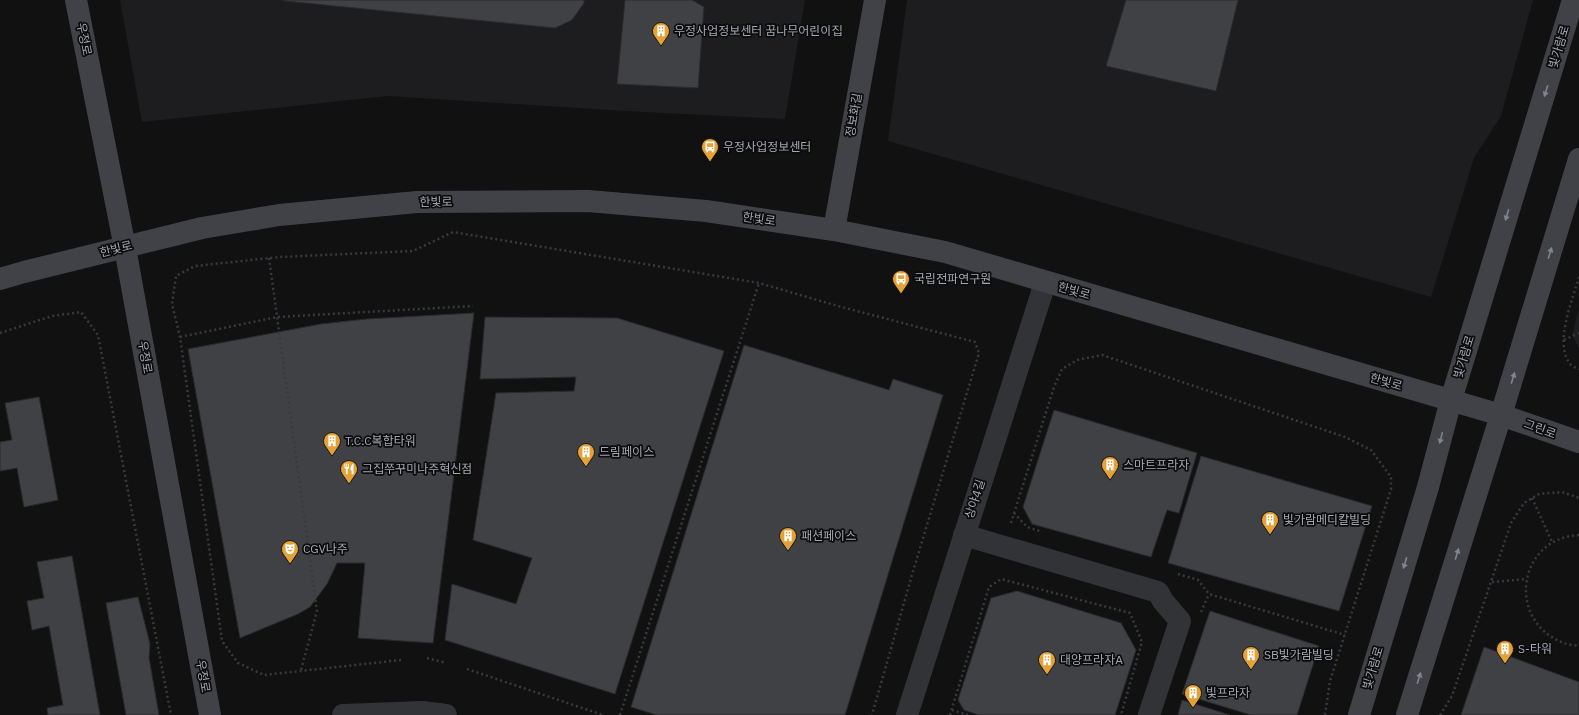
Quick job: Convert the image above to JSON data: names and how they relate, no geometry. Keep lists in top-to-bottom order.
{
  "streets": {
    "street": [
      "우정로",
      "빛가람로",
      "정보화길",
      "한빛로",
      "그린로",
      "상야4길"
    ]
  },
  "crossings": [
    ["우정로", "한빛로"],
    ["빛가람로", "한빛로"],
    ["정보화길", "한빛로"],
    ["한빛로", "그린로"],
    ["한빛로", "상야4길"]
  ],
  "places": {
    "building": [
      "우정사업정보센터 꿈나무어린이집",
      "T.C.C복합타워",
      "드림페이스",
      "스마트프라자",
      "빛가람메디칼빌딩",
      "패션페이스",
      "S-타워",
      "SB빛가람빌딩",
      "대양프라자A",
      "빛프라자"
    ],
    "bus stop": ["우정사업정보센터", "국립전파연구원"],
    "restaurant": ["그집쭈꾸미나주혁신점"],
    "theatre": ["CGV나주"]
  }
}
